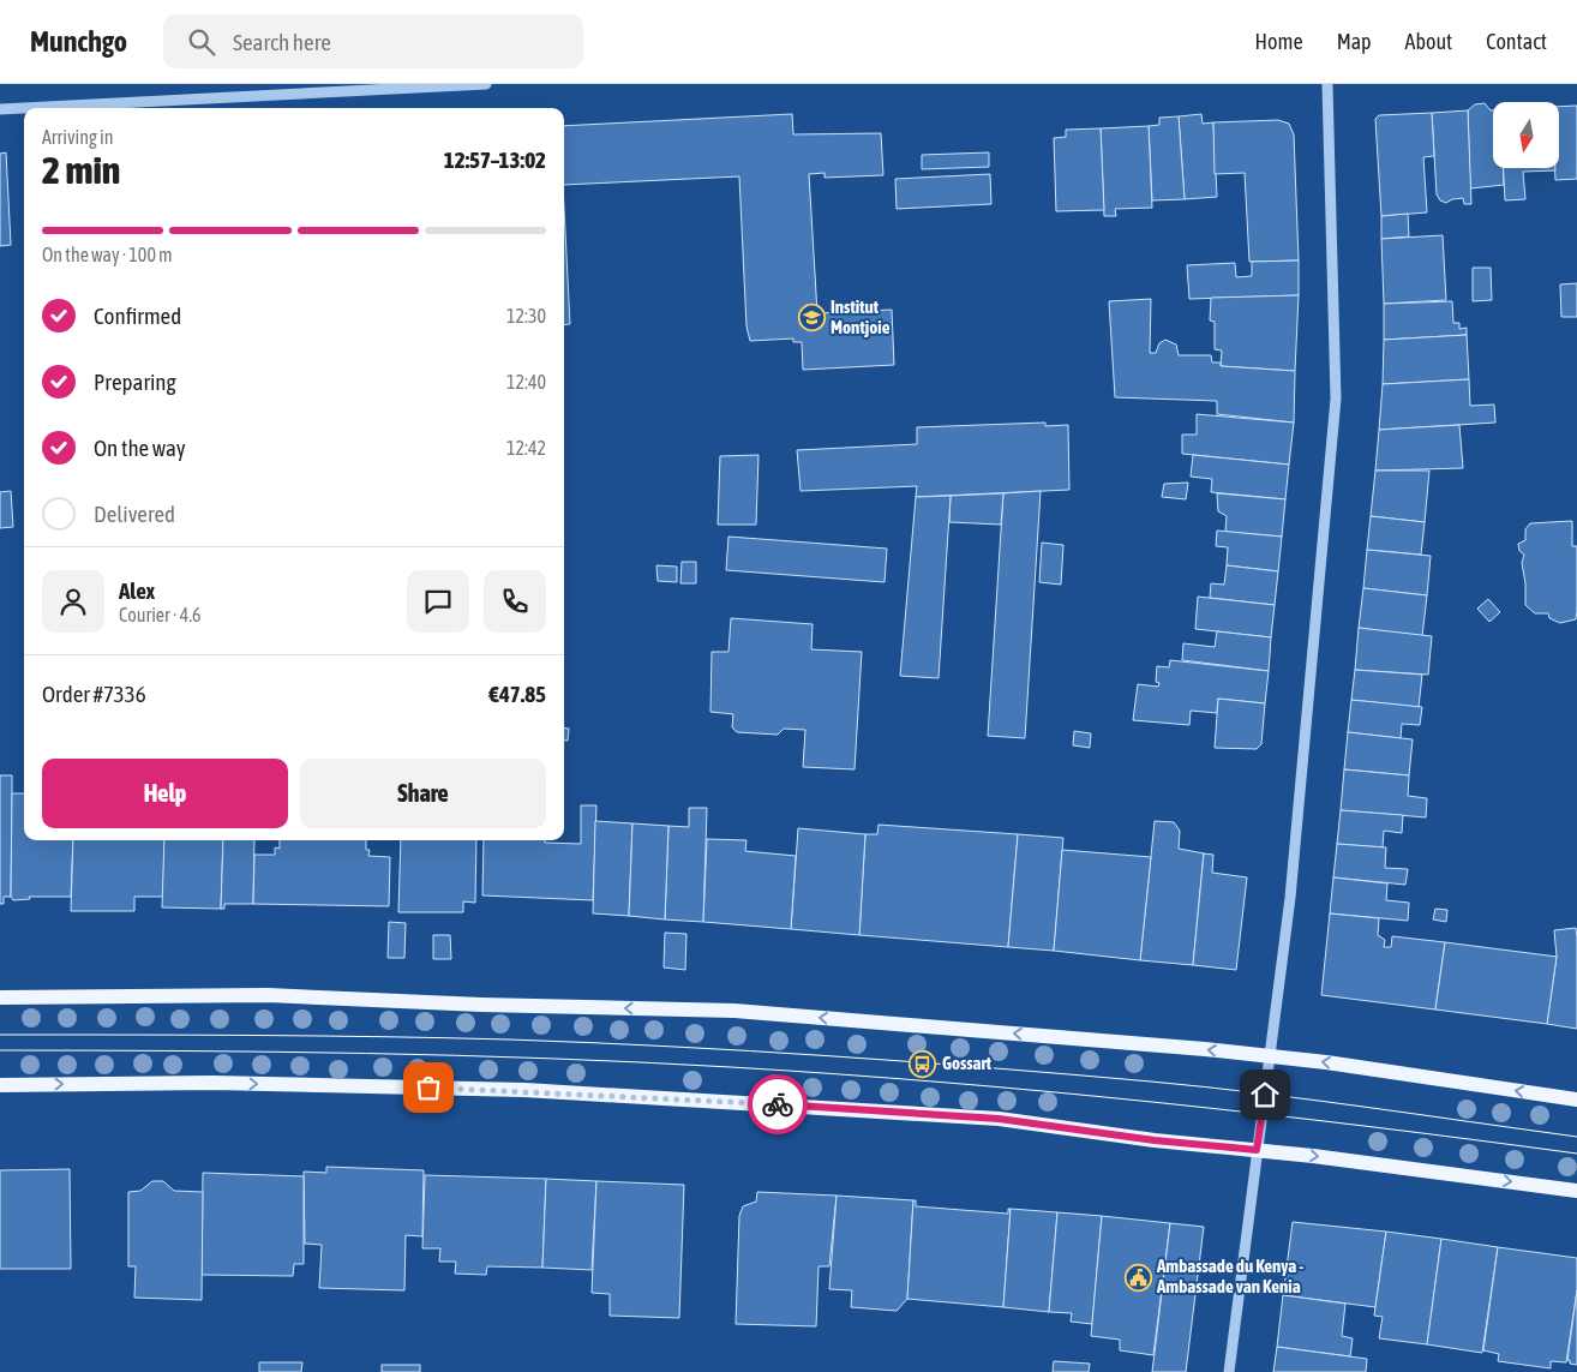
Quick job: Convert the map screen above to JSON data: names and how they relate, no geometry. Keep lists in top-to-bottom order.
{
  "places": {
    "school or university": ["Institut Montjoie"],
    "bus stop": ["Gossart"],
    "public building": ["Ambassade du Kenya - Ambassade van Kenia"]
  },
  "north": "bottom",
  "page": {
    "header": "Munchgo",
    "search": "Search here",
    "nav": [
      "Home",
      "Map",
      "About",
      "Contact"
    ],
    "heading": ["2 min", "Arriving in", "12:57–13:02"],
    "panel": [
      "Alex",
      "Courier · 4.6",
      "Order #7336",
      "€47.85"
    ],
    "bar": "On the way · 100 m",
    "list": [
      ["Confirmed", "12:30"],
      ["Preparing", "12:40"],
      ["On the way", "12:42"],
      "Delivered"
    ],
    "buttons": ["Help", "Share"]
  }
}
